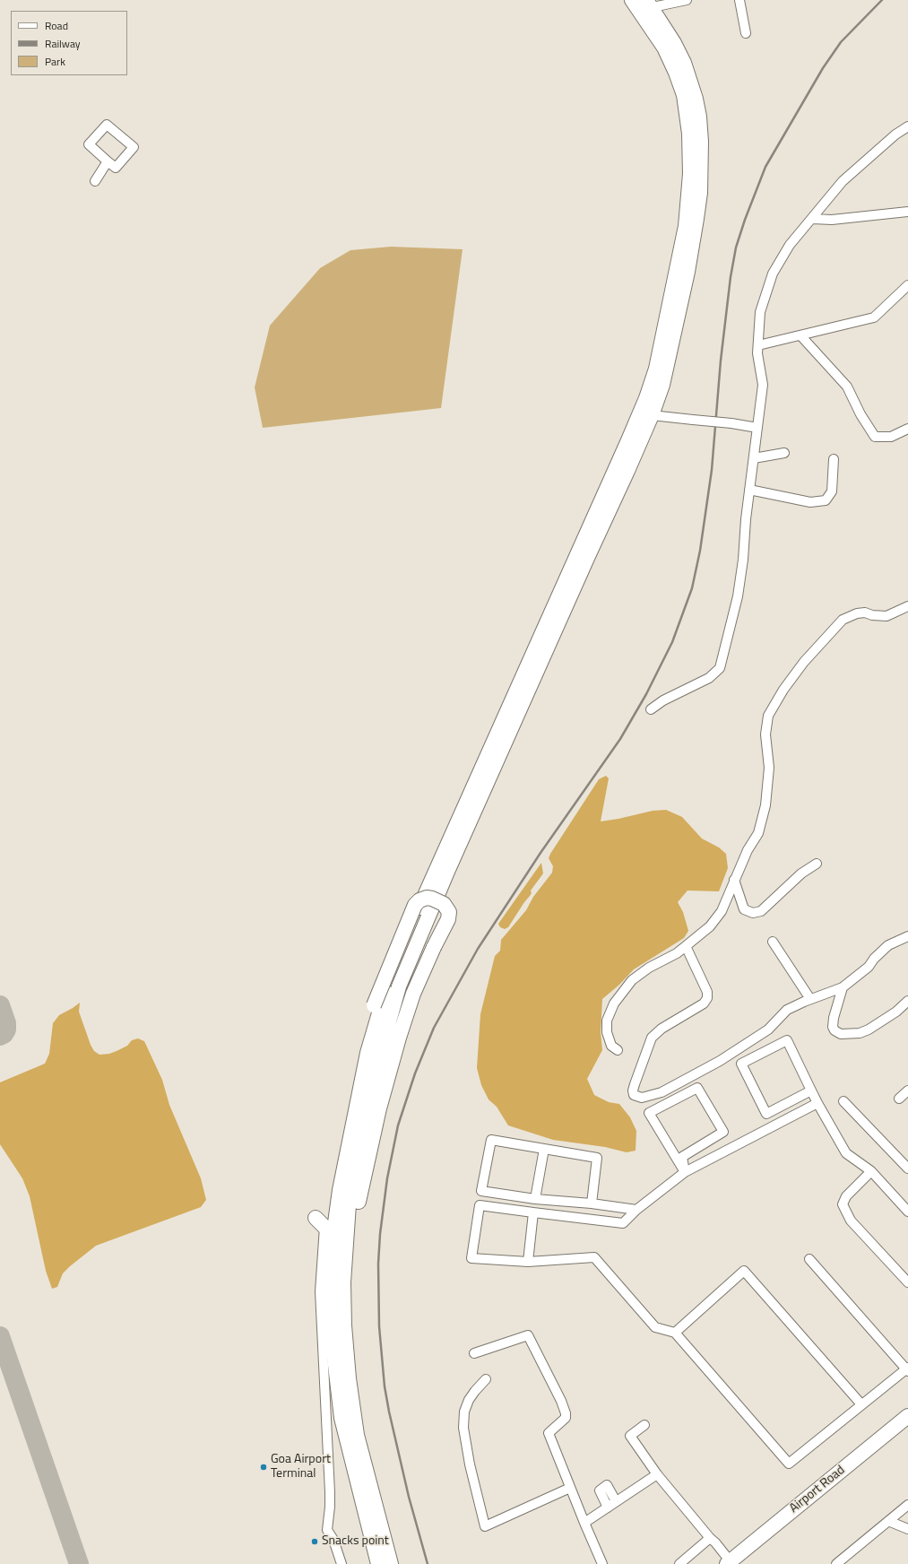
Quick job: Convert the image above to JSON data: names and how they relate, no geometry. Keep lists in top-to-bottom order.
{
  "streets": {
    "highway": ["Airport Road"]
  },
  "places": ["Goa Airport Terminal", "Snacks point"],
  "legend": ["Road", "Railway", "Park"]
}
